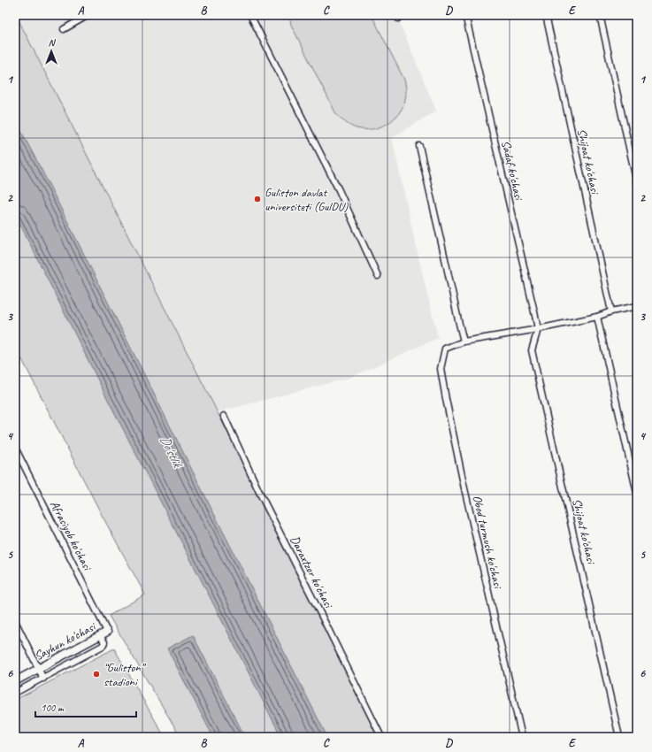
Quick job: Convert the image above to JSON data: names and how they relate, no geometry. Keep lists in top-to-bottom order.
{
  "streets": {
    "street": [
      "Shijoat ko'chasi",
      "Sadaf ko'chasi",
      "Afrasiyob ko'chasi",
      "Obod turmush ko'chasi",
      "Daraxtzor ko'chasi",
      "Sayhun ko'chasi"
    ]
  },
  "crossings": [
    ["Shijoat ko'chasi", "Sadaf ko'chasi"],
    ["Afrasiyob ko'chasi", "Sayhun ko'chasi"]
  ],
  "water": ["Do'stlik"],
  "places": ["Guliston davlat universiteti (GulDU)", "“Guliston” stadioni"],
  "scale_bar": "100 m",
  "north": "top",
  "grid": {
    "columns": [
      "A",
      "B",
      "C",
      "D",
      "E"
    ],
    "rows": [
      "1",
      "2",
      "3",
      "4",
      "5",
      "6"
    ]
  }
}
